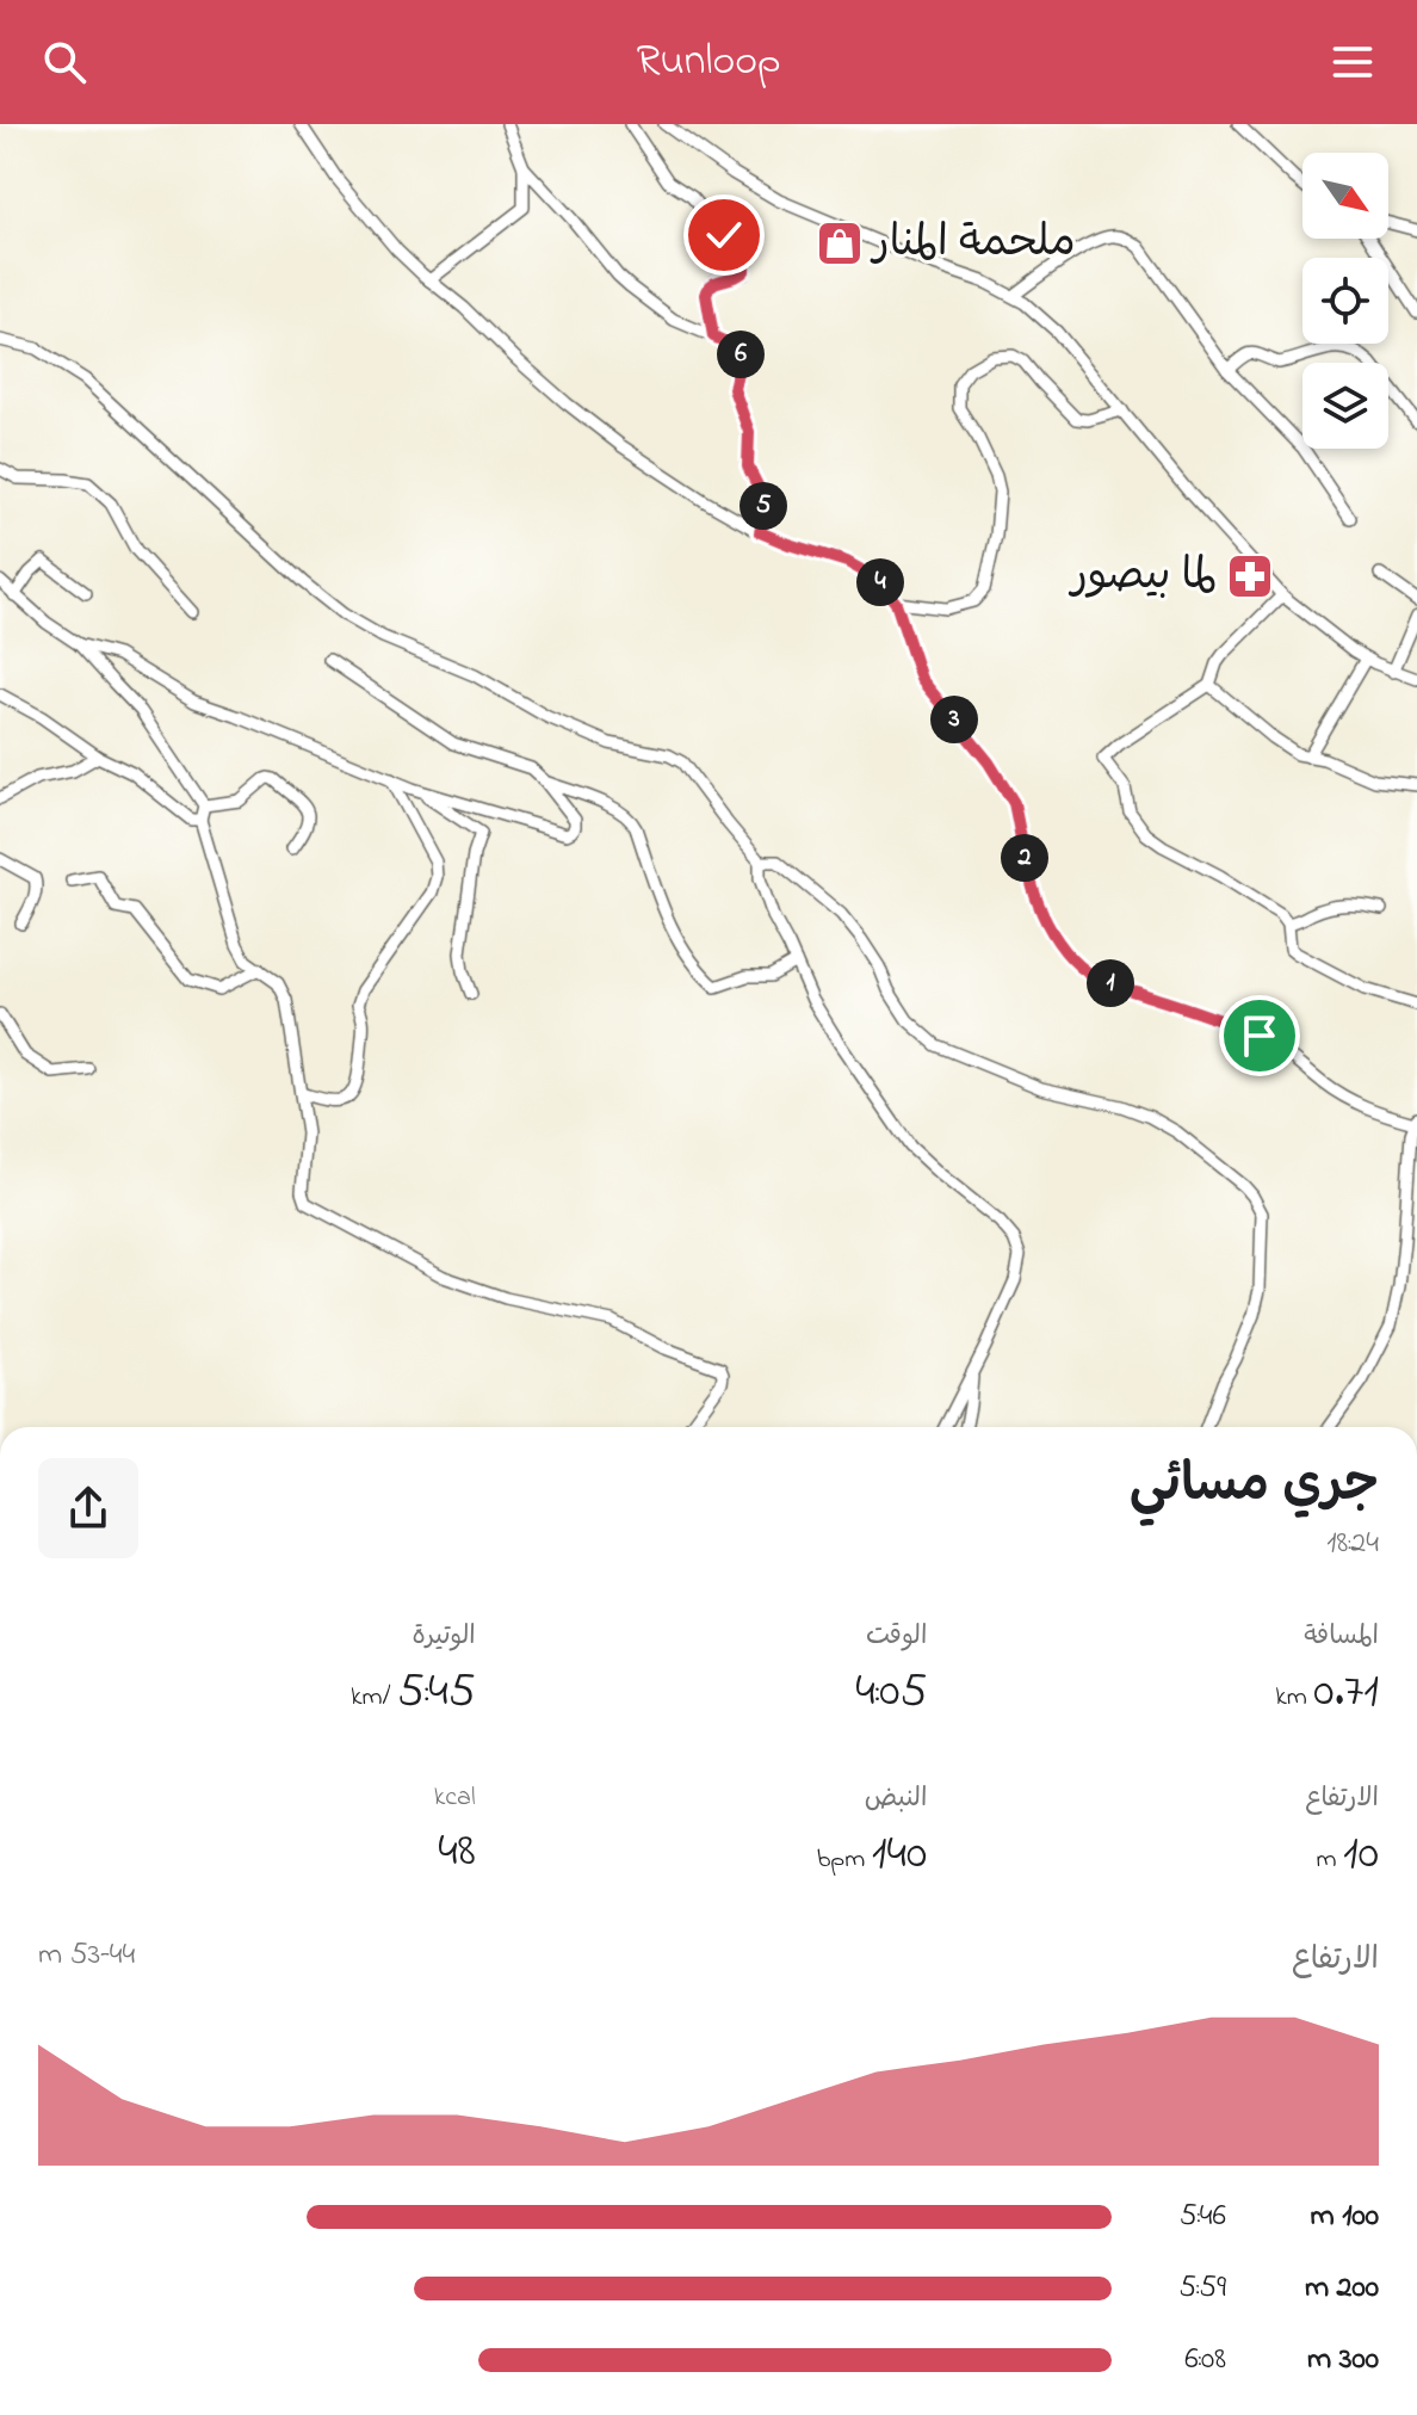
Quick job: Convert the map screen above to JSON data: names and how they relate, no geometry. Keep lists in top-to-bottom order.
{
  "places": {
    "shop": ["ملحمة المنار"],
    "pharmacy": ["لما بيصور"]
  },
  "north": "bottom right",
  "page": {
    "header": "Runloop",
    "pins": [
      "6",
      "5",
      "4",
      "3",
      "2",
      "1"
    ],
    "heading": ["جري مسائي", "18:24"],
    "stats": [
      ["المسافة", "0.71 km"],
      ["الوقت", "4:05"],
      ["الوتيرة", "5:45 /km"],
      ["الارتفاع", "10 m"],
      ["النبض", "140 bpm"],
      ["kcal", "48"]
    ],
    "chart": ["الارتفاع", "44–53 m"],
    "list": [
      {
        "name": "100 m",
        "note": "5:46"
      },
      {
        "name": "200 m",
        "note": "5:59"
      },
      {
        "name": "300 m",
        "note": "6:08"
      }
    ]
  }
}
